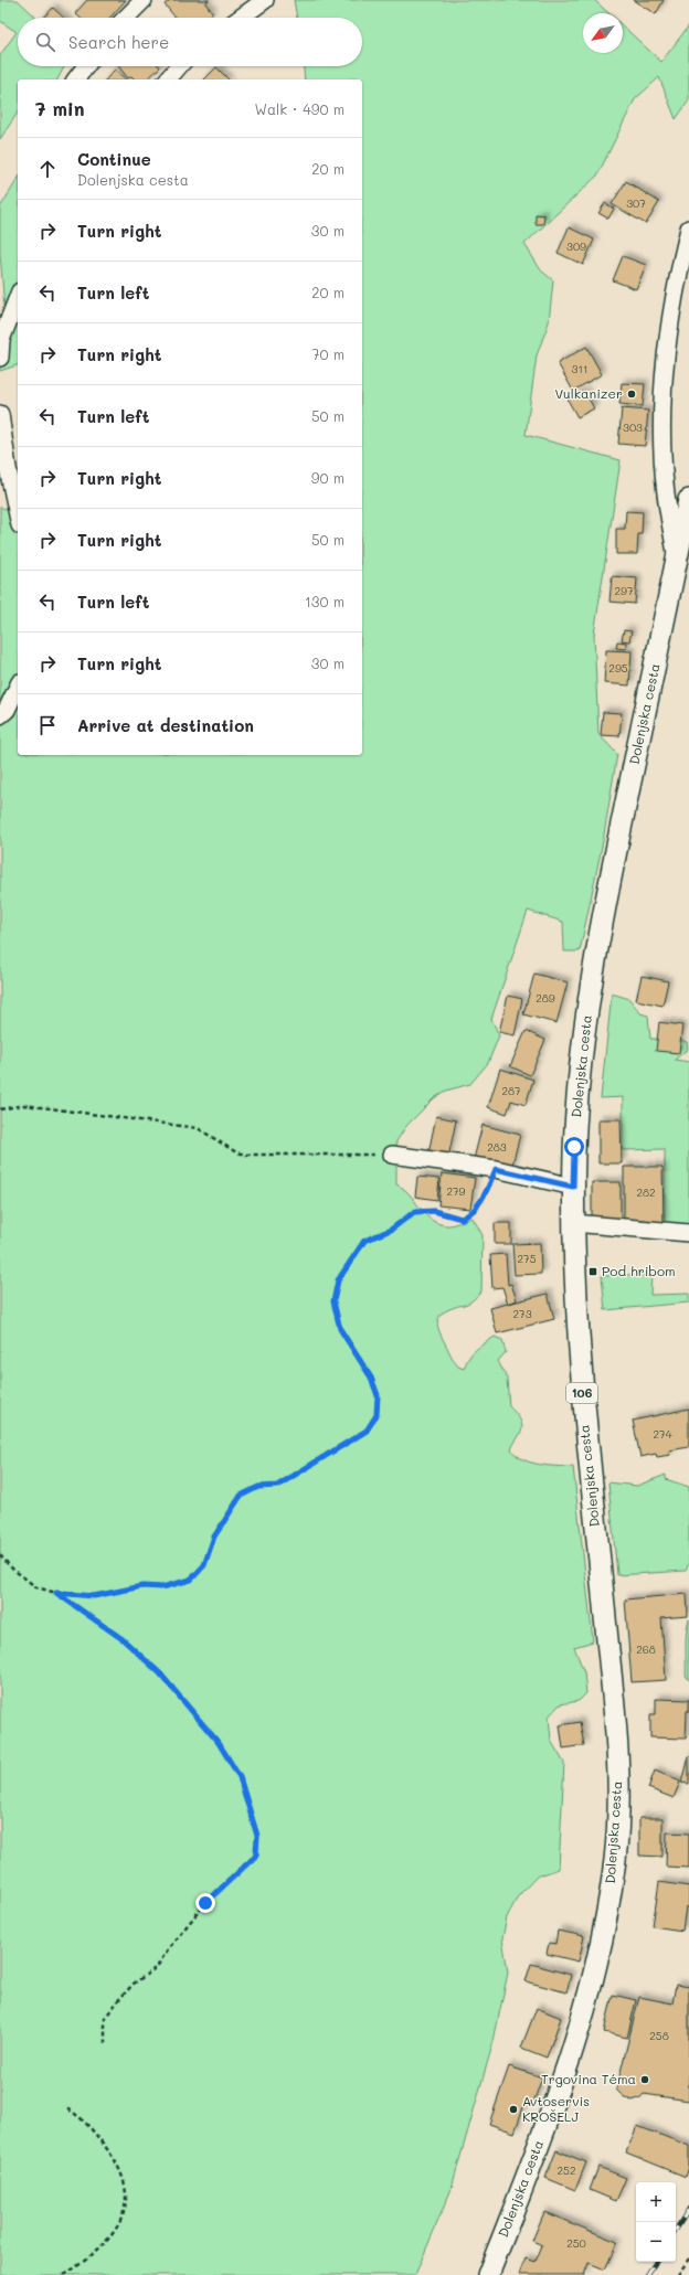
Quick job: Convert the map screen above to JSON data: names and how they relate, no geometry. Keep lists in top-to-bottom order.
{
  "streets": {
    "main road": ["Dolenjska cesta", "106"]
  },
  "places": {
    "other": ["Vulkanizer", "Trgovina Téma", "Avtoservis KROŠELJ"],
    "transit": ["Pod hribom"]
  },
  "house_numbers": [
    "307",
    "309",
    "311",
    "303",
    "297",
    "295",
    "289",
    "287",
    "283",
    "279",
    "282",
    "275",
    "273",
    "274",
    "268",
    "258",
    "252",
    "250"
  ],
  "north": "bottom left",
  "page": {
    "search": "Search here",
    "heading": ["7 min", "Walk · 490 m"],
    "list": [
      ["Continue", "Dolenjska cesta", "20 m"],
      ["Turn right", "30 m"],
      ["Turn left", "20 m"],
      ["Turn right", "70 m"],
      ["Turn left", "50 m"],
      ["Turn right", "90 m"],
      ["Turn right", "50 m"],
      ["Turn left", "130 m"],
      ["Turn right", "30 m"],
      "Arrive at destination"
    ],
    "map_buttons": ["+", "−"]
  }
}
